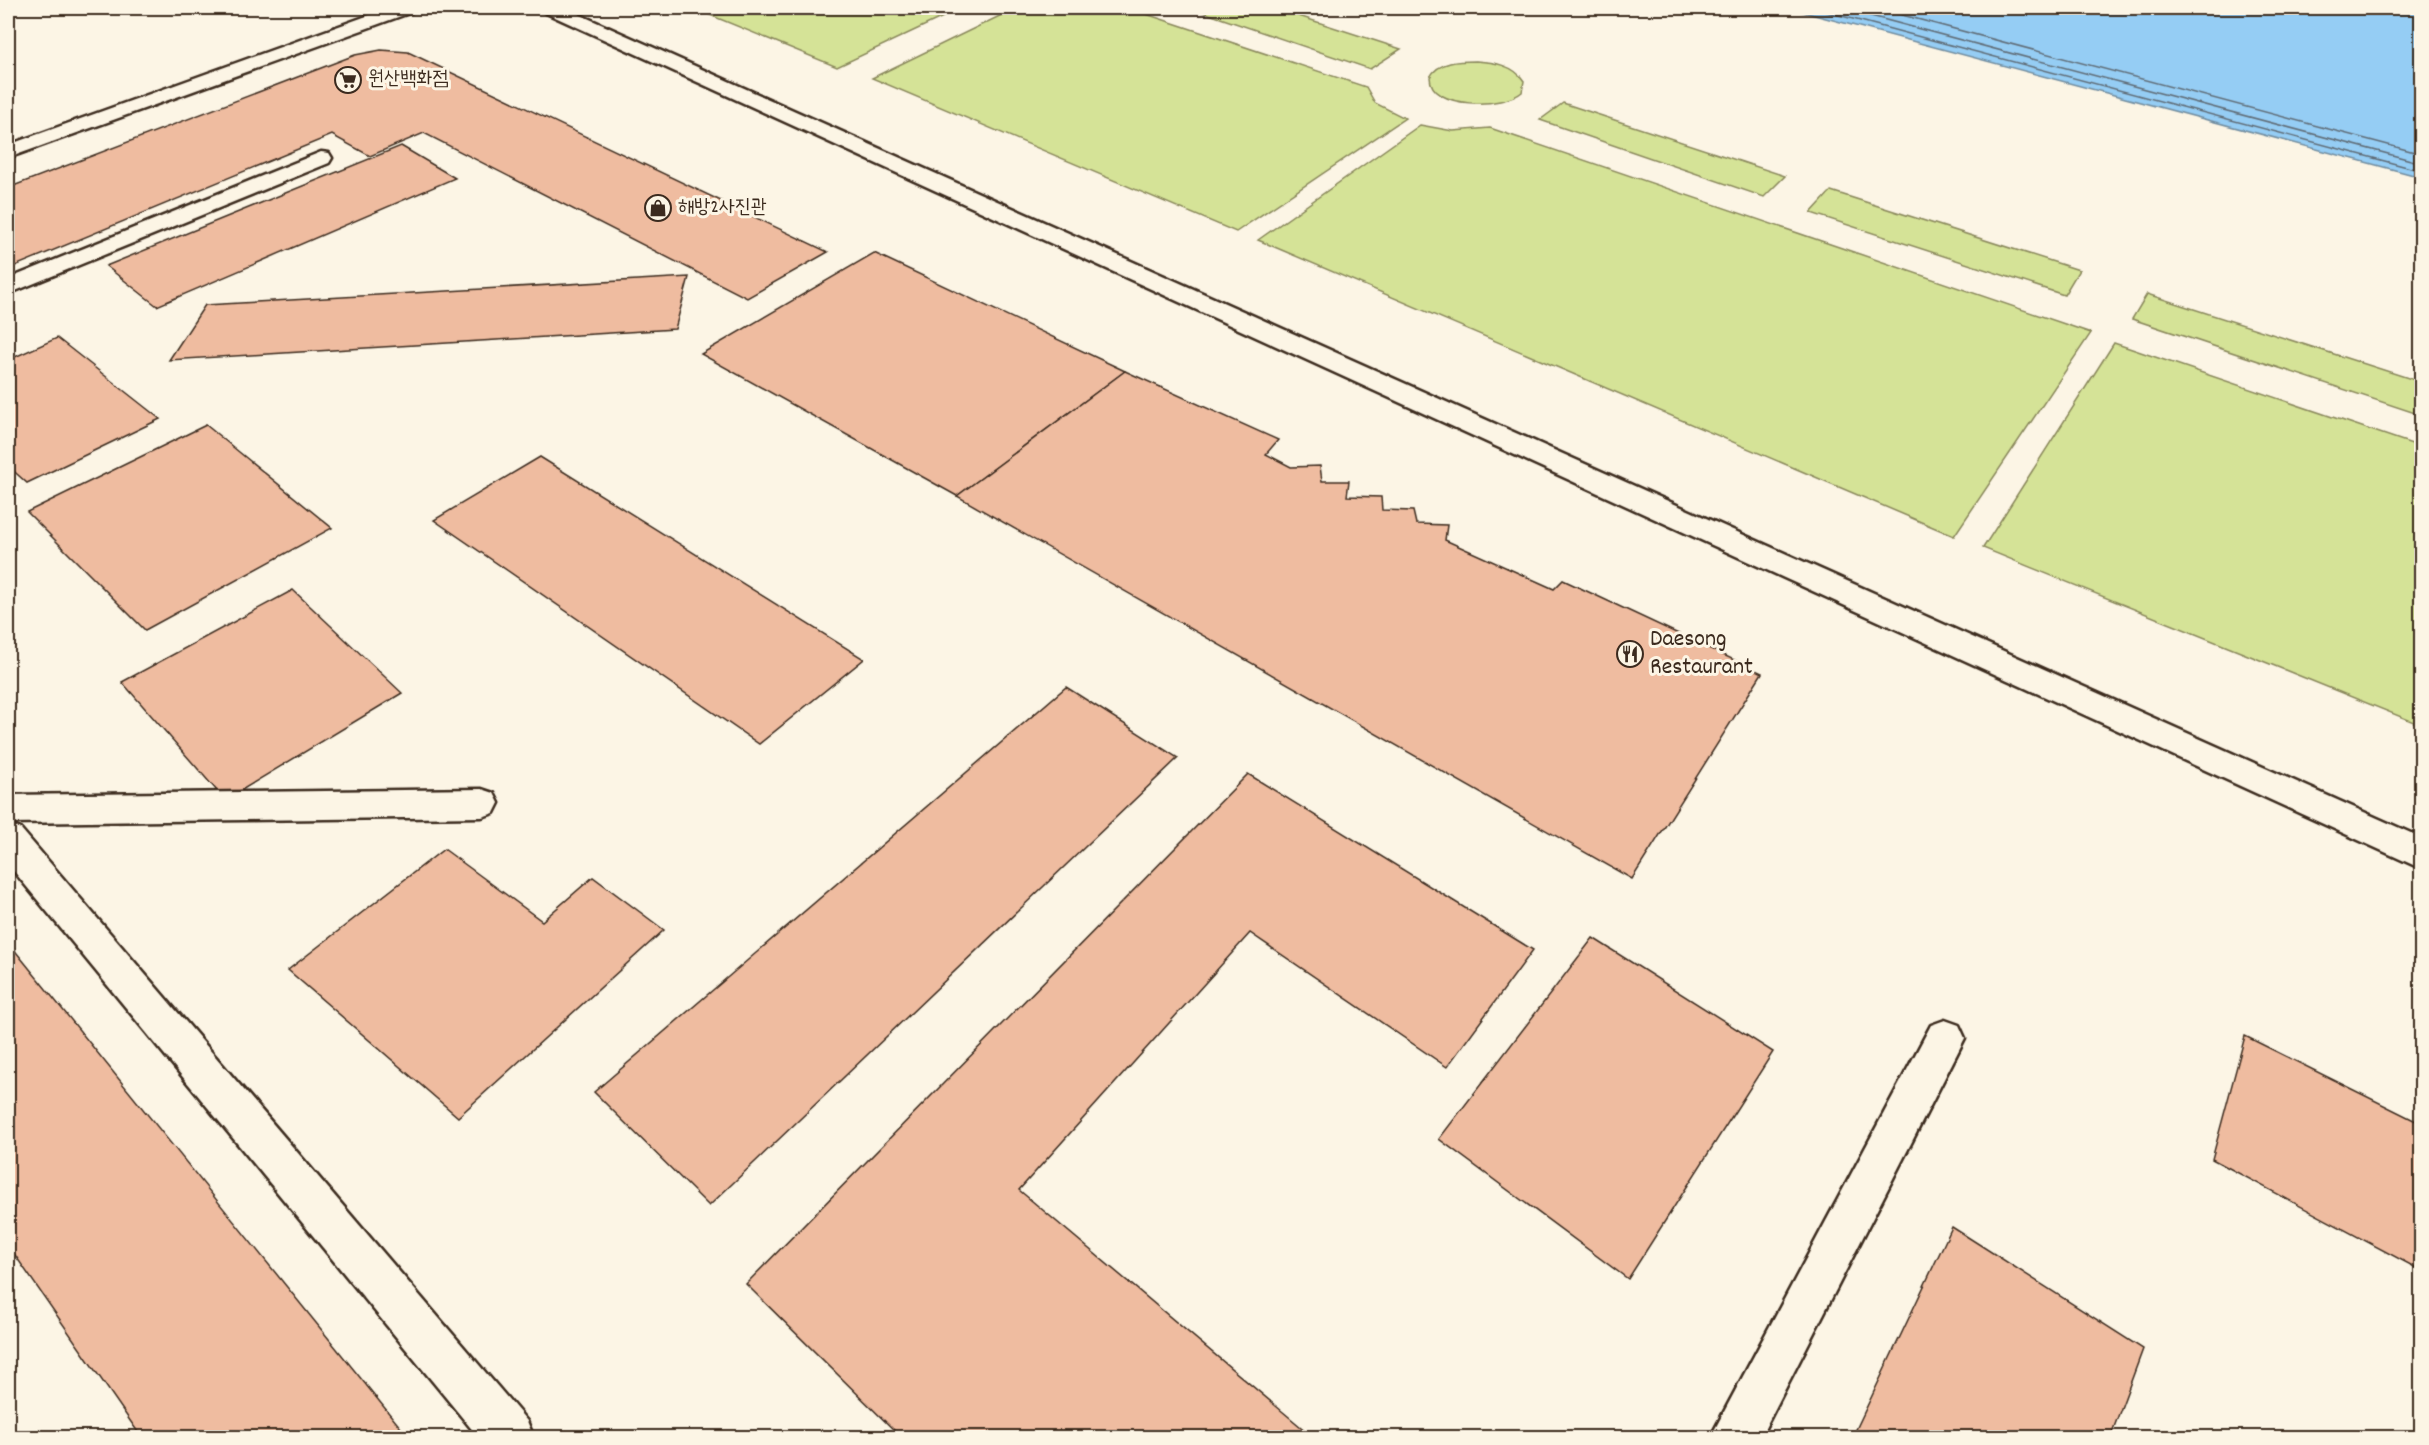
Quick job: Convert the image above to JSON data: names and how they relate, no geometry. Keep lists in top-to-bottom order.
{
  "places": {
    "supermarket": ["원산백화점"],
    "shop": ["해방2사진관"],
    "restaurant": ["Daesong Restaurant"]
  }
}
